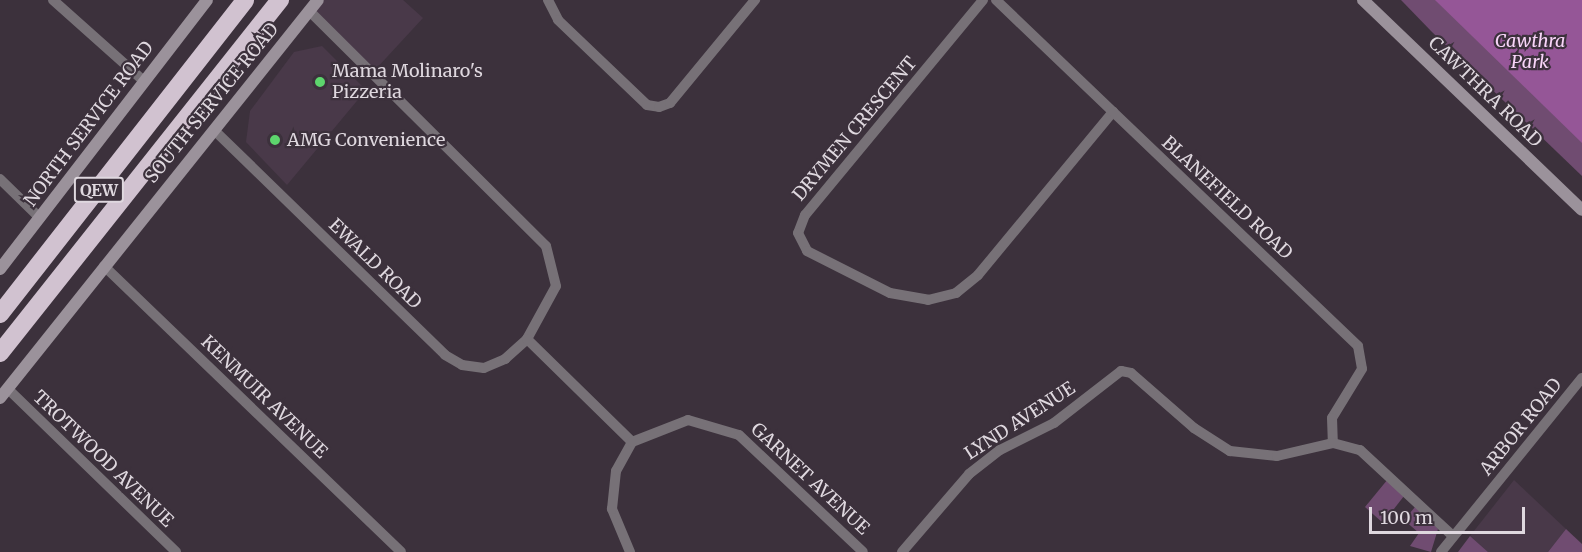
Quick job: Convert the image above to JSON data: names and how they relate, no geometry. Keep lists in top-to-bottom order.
{
  "streets": {
    "highway": ["QEW"],
    "street": [
      "CAWTHRA ROAD",
      "SOUTH SERVICE ROAD",
      "NORTH SERVICE ROAD",
      "DRYMEN CRESCENT",
      "BLANEFIELD ROAD",
      "EWALD ROAD",
      "KENMUIR AVENUE",
      "LYND AVENUE",
      "ARBOR ROAD",
      "TROTWOOD AVENUE",
      "GARNET AVENUE"
    ]
  },
  "crossings": [
    ["SOUTH SERVICE ROAD", "EWALD ROAD"],
    ["SOUTH SERVICE ROAD", "KENMUIR AVENUE"],
    ["SOUTH SERVICE ROAD", "TROTWOOD AVENUE"],
    ["DRYMEN CRESCENT", "BLANEFIELD ROAD"],
    ["BLANEFIELD ROAD", "LYND AVENUE"]
  ],
  "parks": ["Cawthra Park"],
  "places": ["Mama Molinaro's Pizzeria", "AMG Convenience"],
  "scale_bar": "100 m"
}
